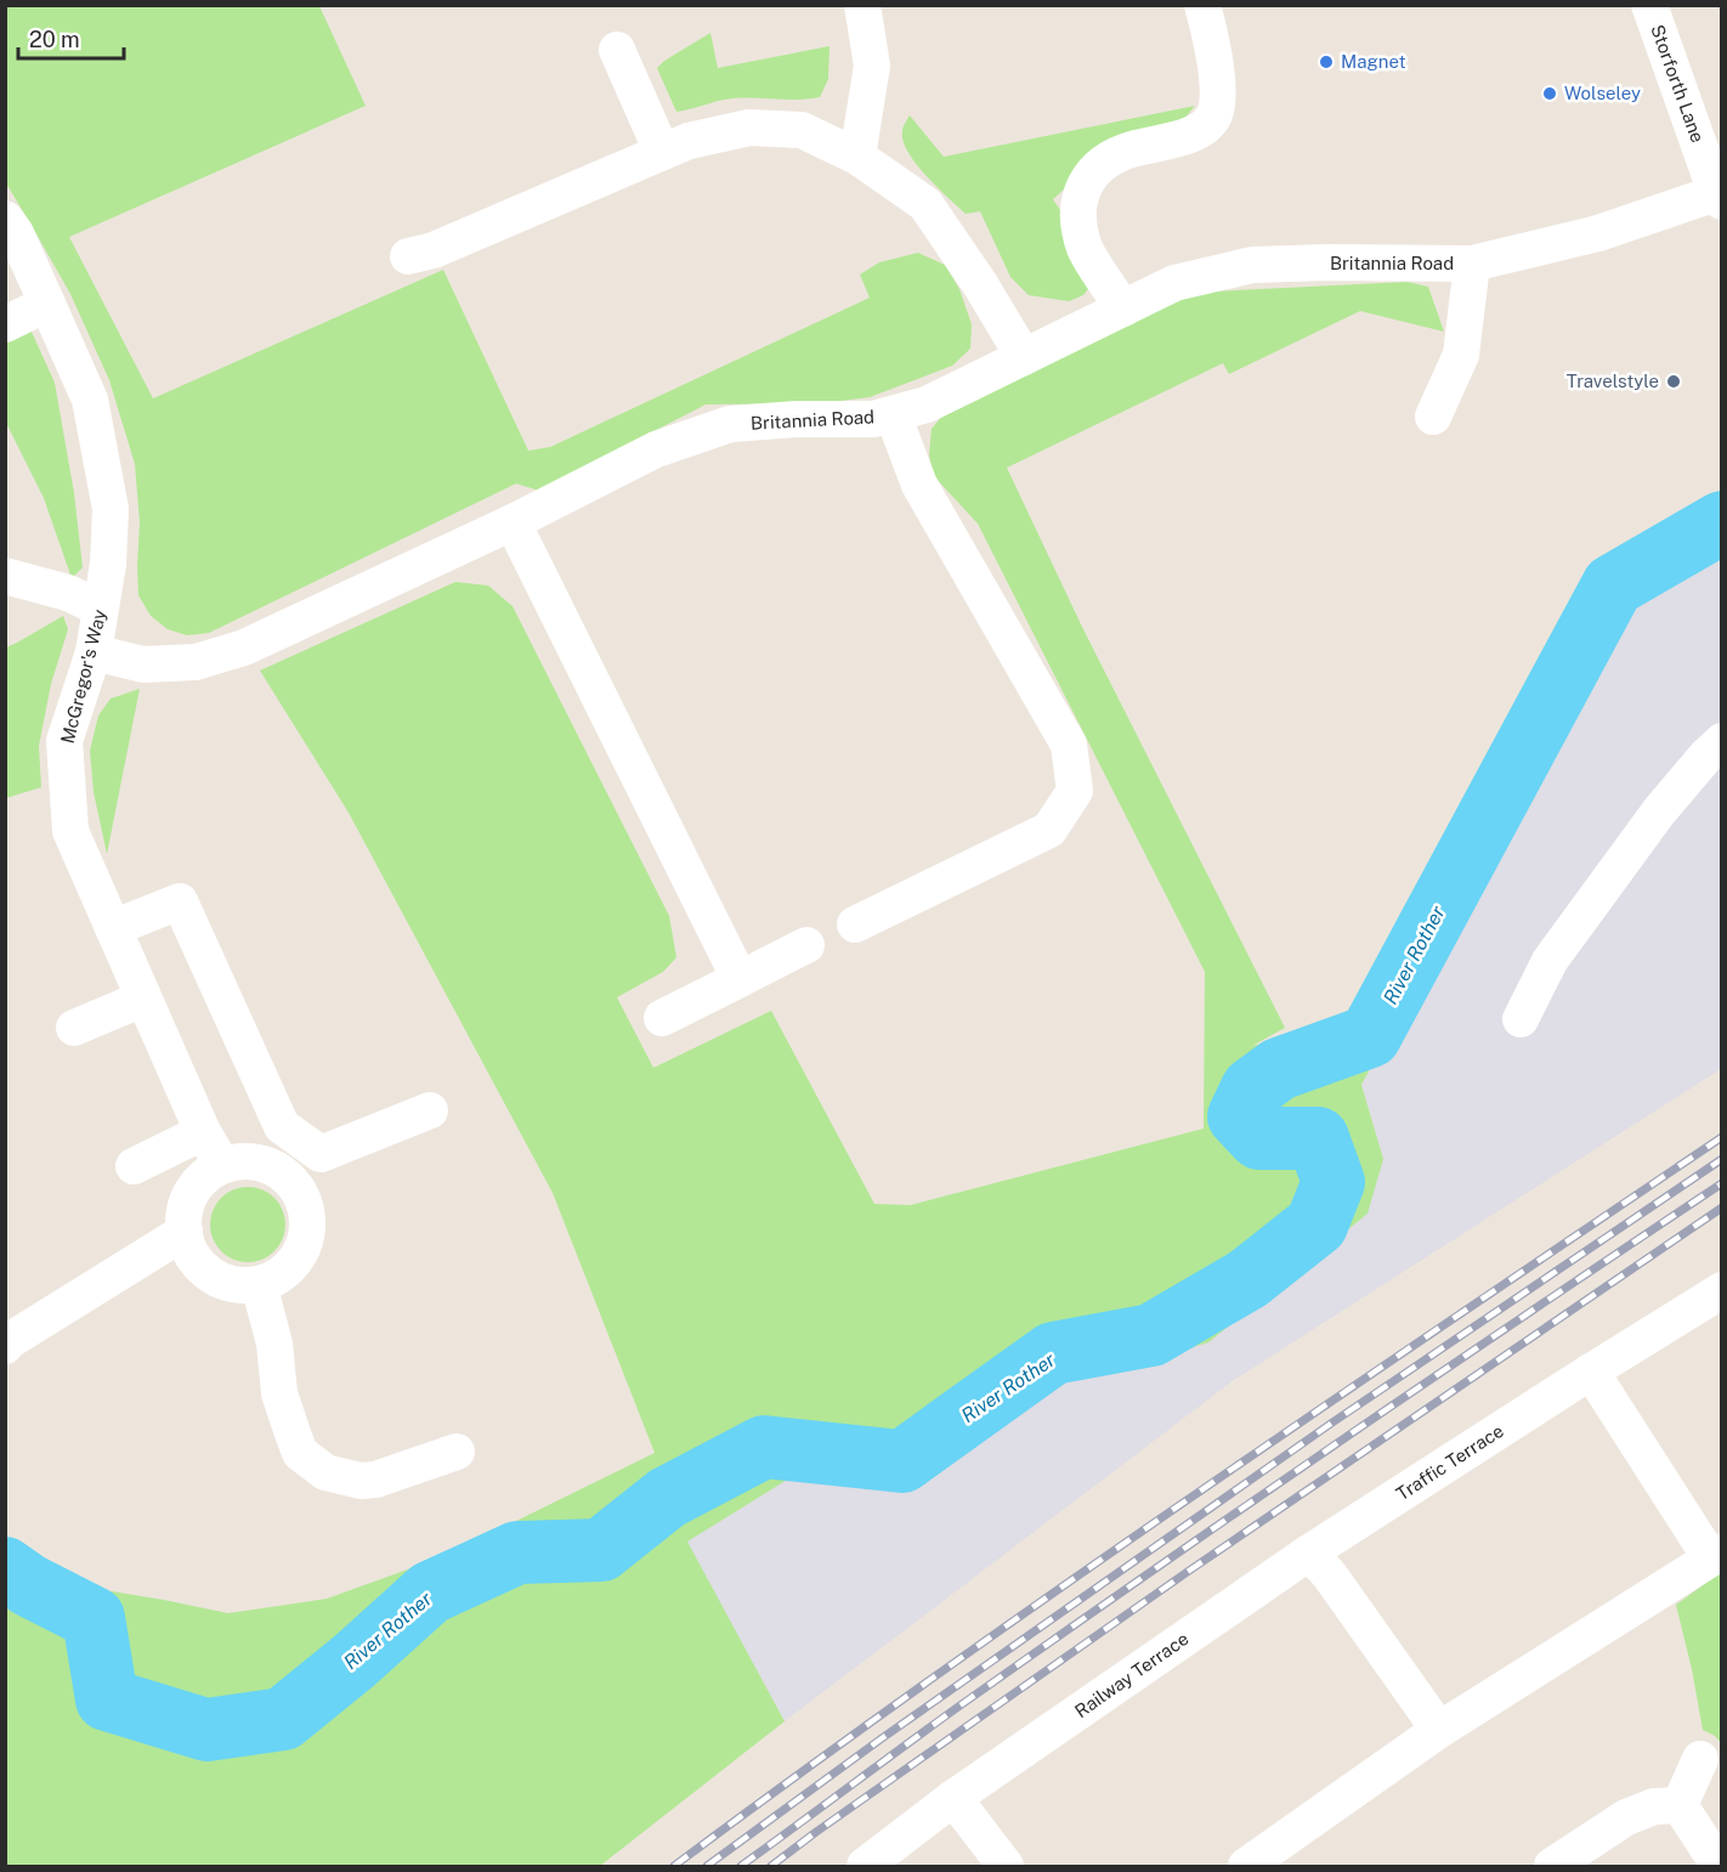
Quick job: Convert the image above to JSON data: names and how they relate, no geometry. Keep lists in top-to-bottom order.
{
  "streets": {
    "street": [
      "Storforth Lane",
      "Britannia Road",
      "McGregor's Way",
      "Traffic Terrace",
      "Railway Terrace"
    ]
  },
  "crossings": [
    ["Storforth Lane", "Britannia Road"],
    ["Britannia Road", "McGregor's Way"],
    ["Traffic Terrace", "Railway Terrace"]
  ],
  "water": ["River Rother"],
  "places": ["Magnet", "Wolseley", "Travelstyle"],
  "scale_bar": "20 m"
}
